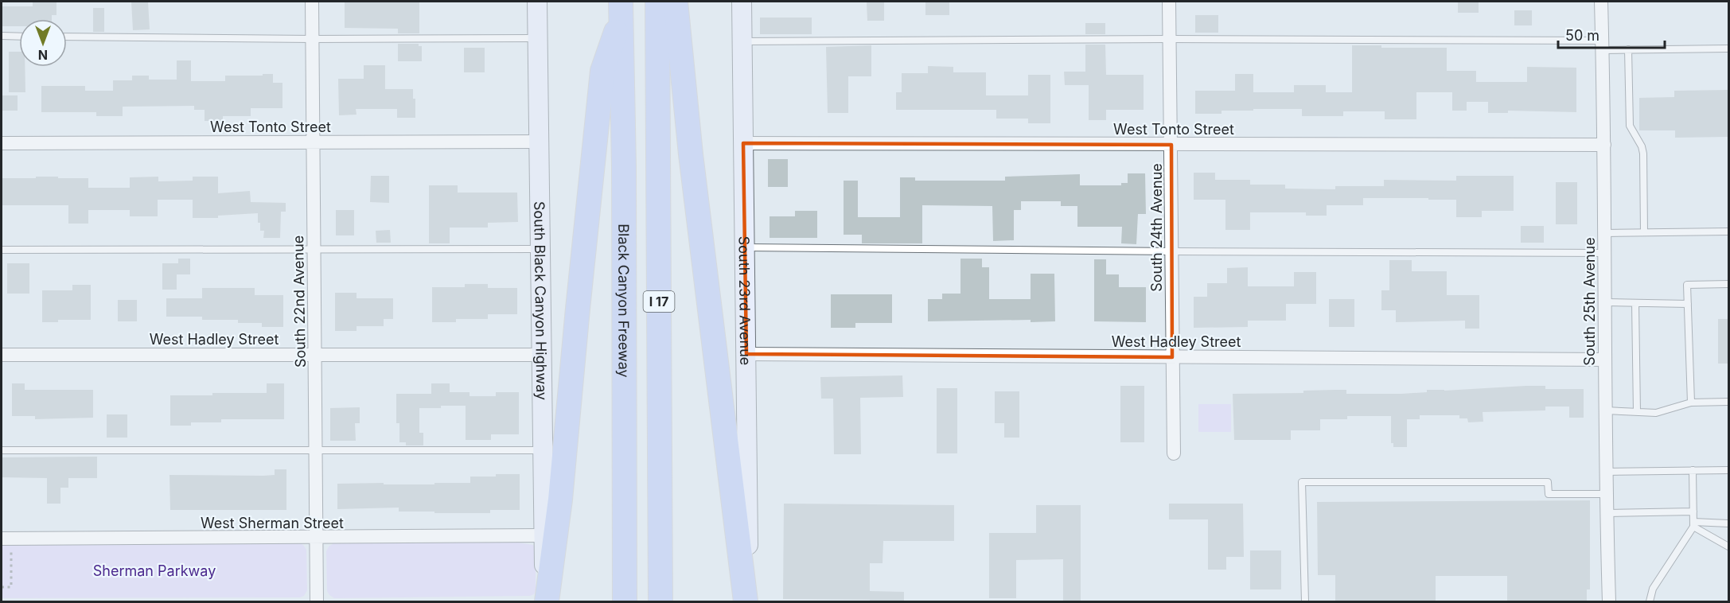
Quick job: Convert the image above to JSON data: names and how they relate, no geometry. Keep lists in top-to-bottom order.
{
  "streets": {
    "highway": ["Black Canyon Freeway", "I 17"],
    "main road": ["South Black Canyon Highway", "South 23rd Avenue"],
    "street": [
      "West Tonto Street",
      "South 24th Avenue",
      "South 22nd Avenue",
      "South 25th Avenue",
      "West Hadley Street",
      "West Sherman Street"
    ]
  },
  "crossings": [
    ["West Tonto Street", "South 24th Avenue"],
    ["West Tonto Street", "South 22nd Avenue"],
    ["West Tonto Street", "South Black Canyon Highway"],
    ["West Tonto Street", "South 23rd Avenue"],
    ["West Tonto Street", "South 25th Avenue"],
    ["South 24th Avenue", "West Hadley Street"],
    ["South 22nd Avenue", "West Hadley Street"],
    ["South 22nd Avenue", "West Sherman Street"],
    ["South Black Canyon Highway", "West Hadley Street"],
    ["South Black Canyon Highway", "West Sherman Street"],
    ["South 23rd Avenue", "West Hadley Street"],
    ["South 25th Avenue", "West Hadley Street"]
  ],
  "parks": ["Sherman Parkway"],
  "scale_bar": "50 m",
  "north": "bottom"
}
